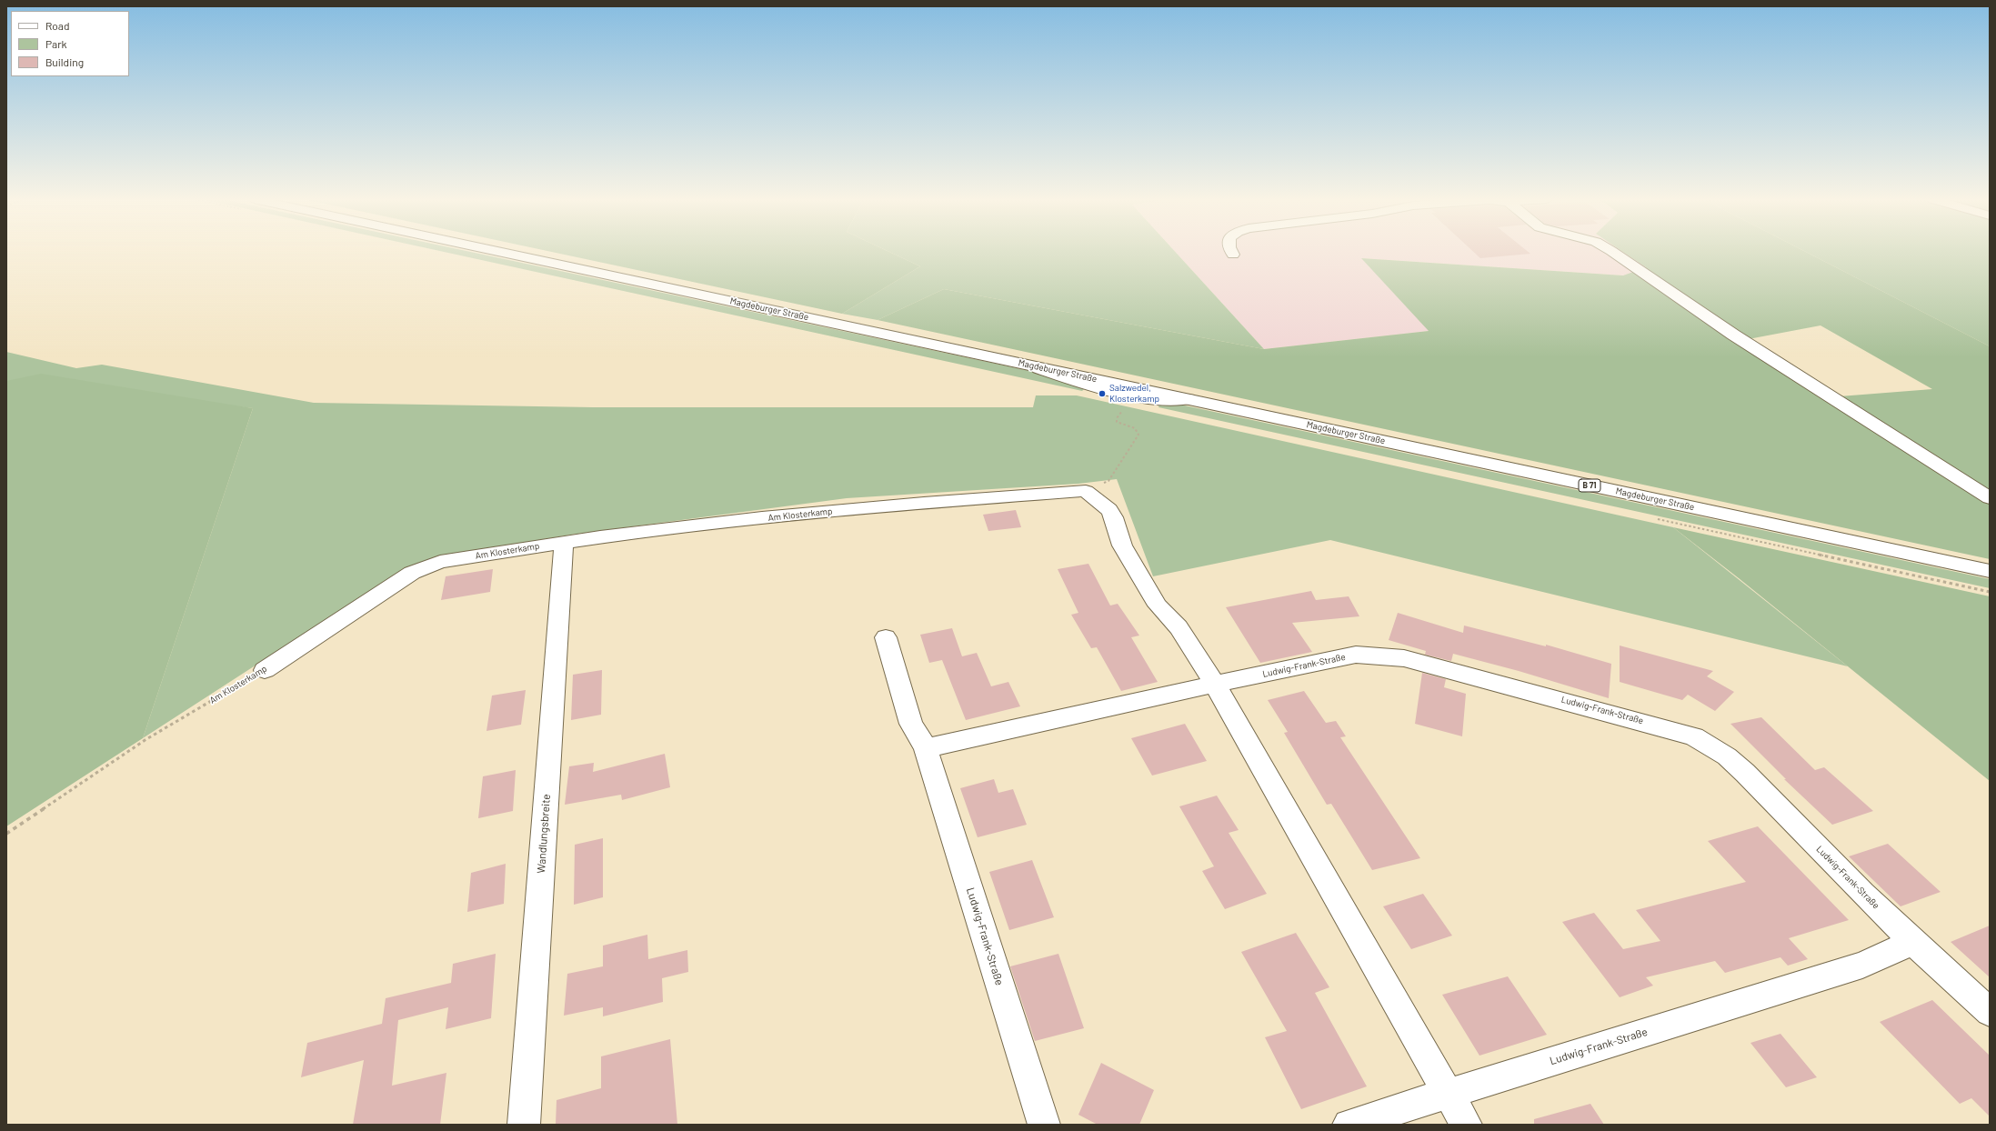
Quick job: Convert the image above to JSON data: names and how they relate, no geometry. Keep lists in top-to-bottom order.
{
  "streets": {
    "street": [
      "Magdeburger Straße",
      "B 71",
      "Am Klosterkamp",
      "Ludwig-Frank-Straße",
      "Wandlungsbreite"
    ]
  },
  "crossings": [
    ["Am Klosterkamp", "Wandlungsbreite"]
  ],
  "places": ["Salzwedel, Klosterkamp"],
  "legend": ["Road", "Park", "Building"]
}
